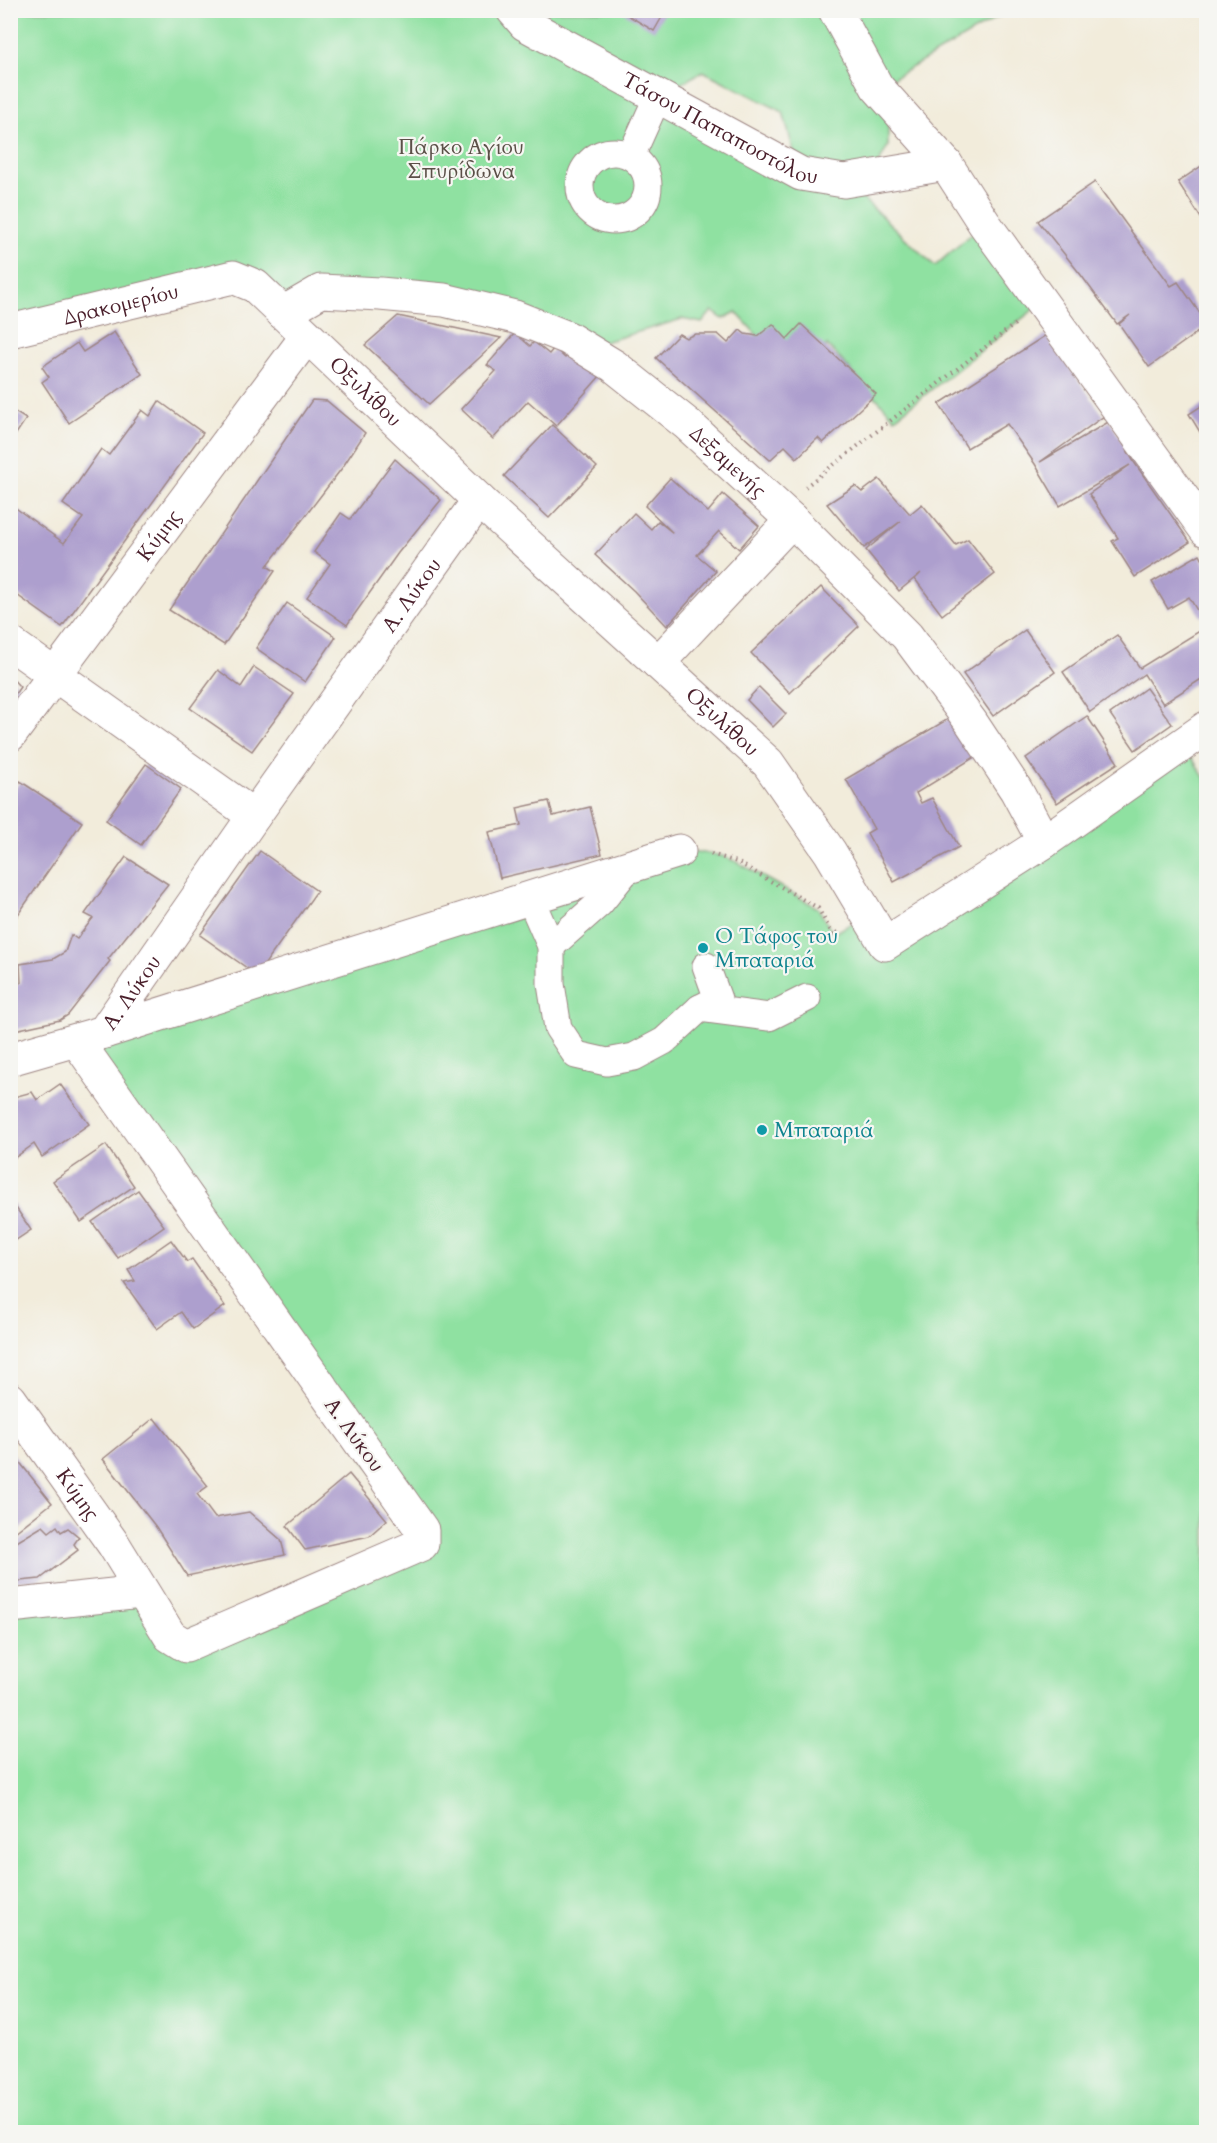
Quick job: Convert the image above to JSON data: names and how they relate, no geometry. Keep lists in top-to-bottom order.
{
  "streets": {
    "street": [
      "Τάσου Παπαποστόλου",
      "Δρακομερίου",
      "Οξυλίθου",
      "Δεξαμενής",
      "Κύμης",
      "Α. Λύκου"
    ]
  },
  "crossings": [
    ["Δρακομερίου", "Οξυλίθου"],
    ["Οξυλίθου", "Δεξαμενής"],
    ["Οξυλίθου", "Κύμης"],
    ["Οξυλίθου", "Α. Λύκου"],
    ["Κύμης", "Α. Λύκου"]
  ],
  "parks": ["Πάρκο Αγίου Σπυρίδωνα"],
  "places": ["Ο Τάφος του Μπαταριά", "Μπαταριά"]
}
